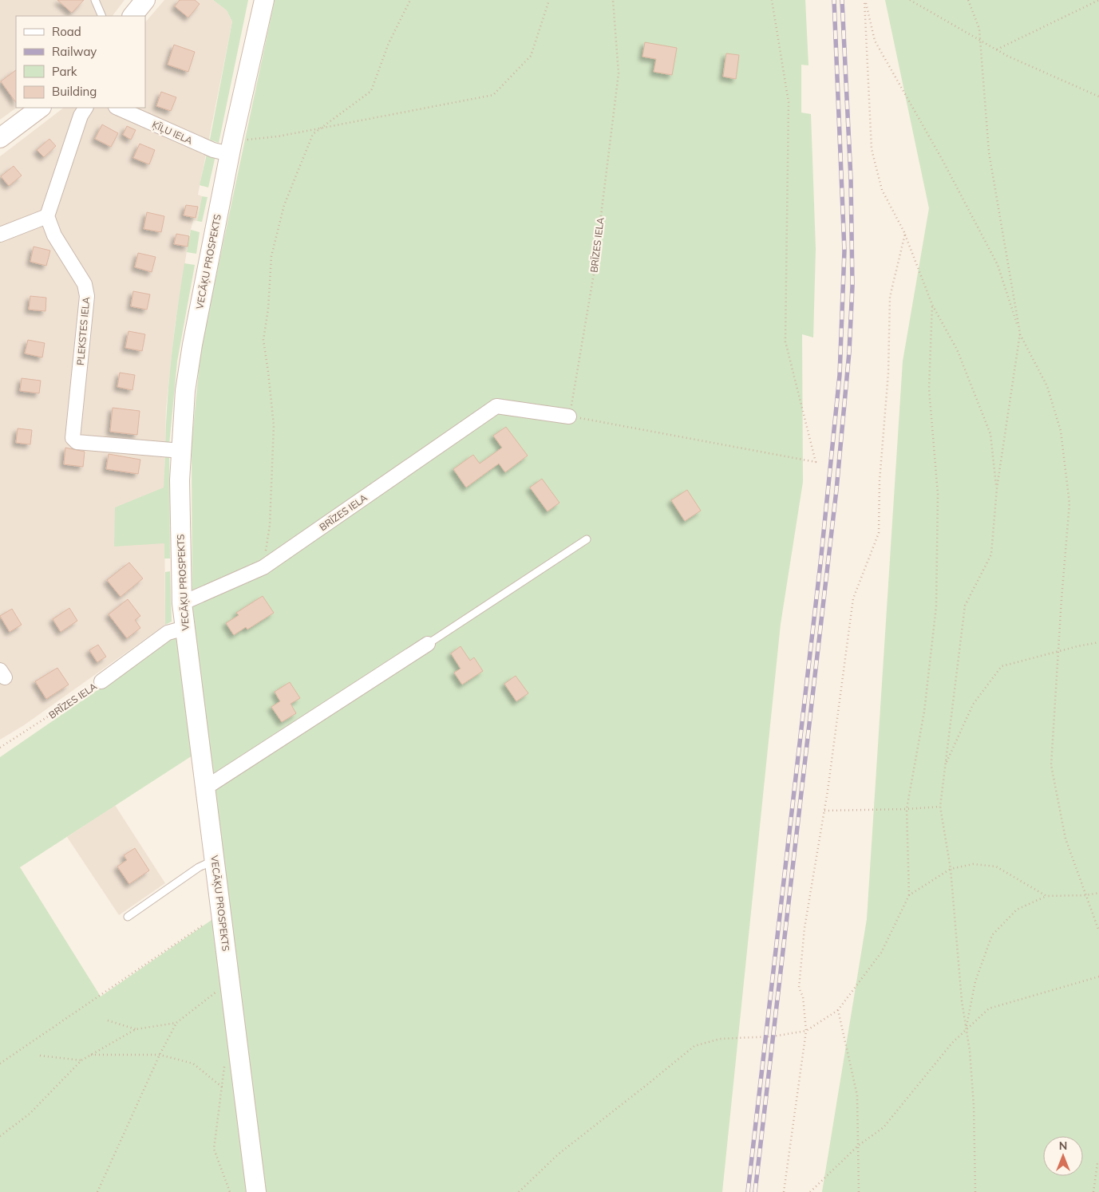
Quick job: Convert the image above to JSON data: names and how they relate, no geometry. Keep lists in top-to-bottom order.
{
  "streets": {
    "main road": ["VECĀĶU PROSPEKTS"],
    "street": ["ĶĪĻU IELA", "BRĪZES IELA", "PLEKSTES IELA"]
  },
  "crossings": [
    ["ĶĪĻU IELA", "VECĀĶU PROSPEKTS"],
    ["BRĪZES IELA", "VECĀĶU PROSPEKTS"],
    ["VECĀĶU PROSPEKTS", "PLEKSTES IELA"]
  ],
  "legend": [
    "Road",
    "Railway",
    "Park",
    "Building"
  ],
  "north": "top"
}
